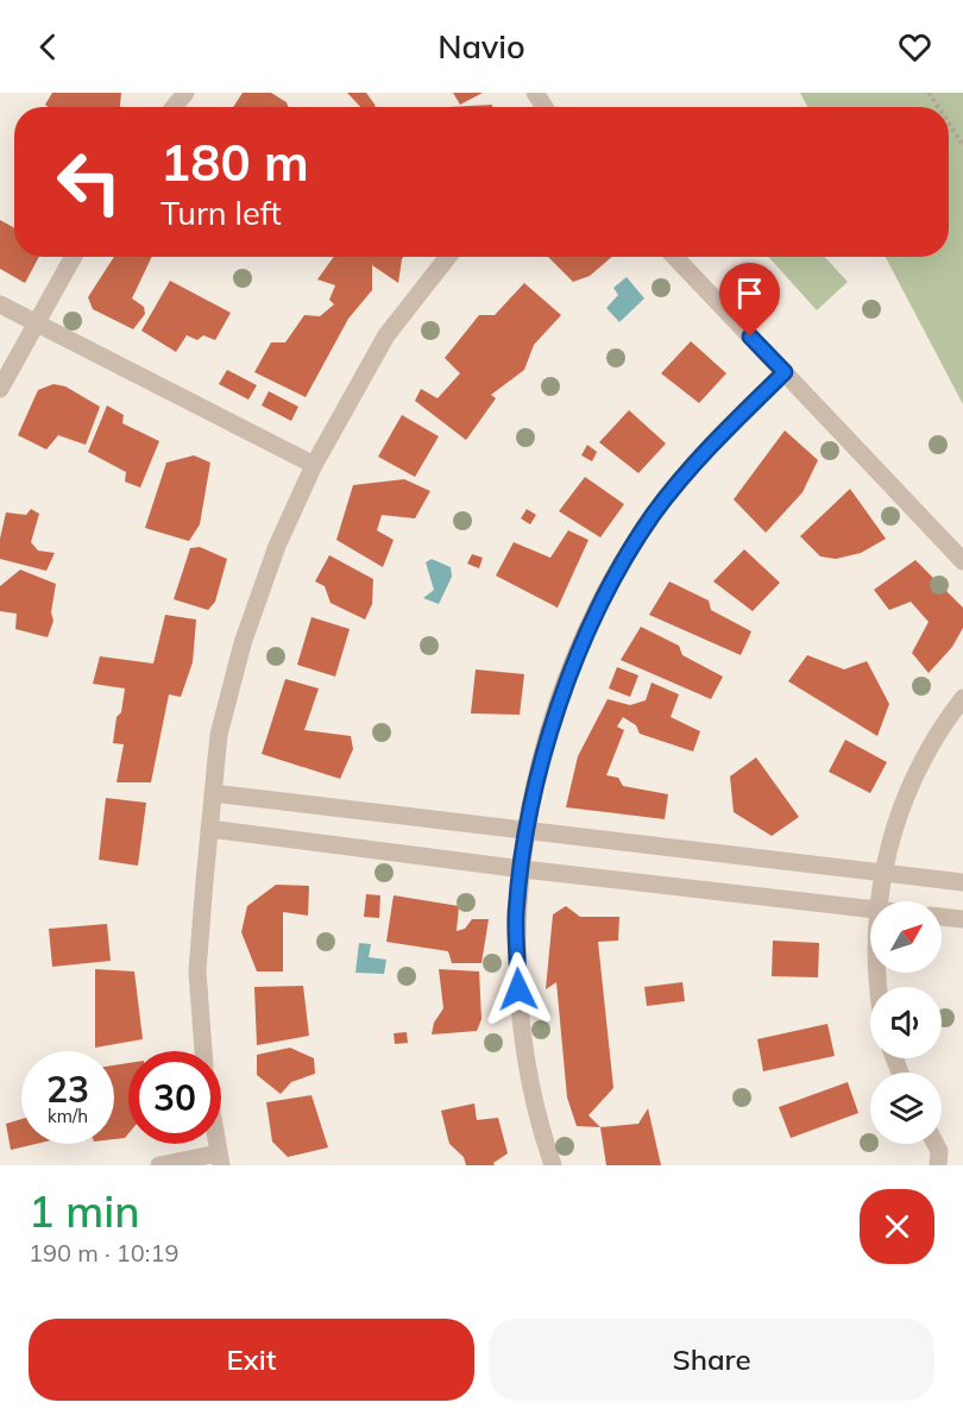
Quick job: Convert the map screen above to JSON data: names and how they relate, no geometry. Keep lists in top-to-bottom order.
{
  "north": "top right",
  "page": {
    "header": "Navio",
    "turn": ["180 m", "Turn left"],
    "speed": "23 km/h",
    "limit": "30",
    "heading": ["1 min", "190 m · 10:19"],
    "buttons": ["Exit", "Share"]
  }
}
